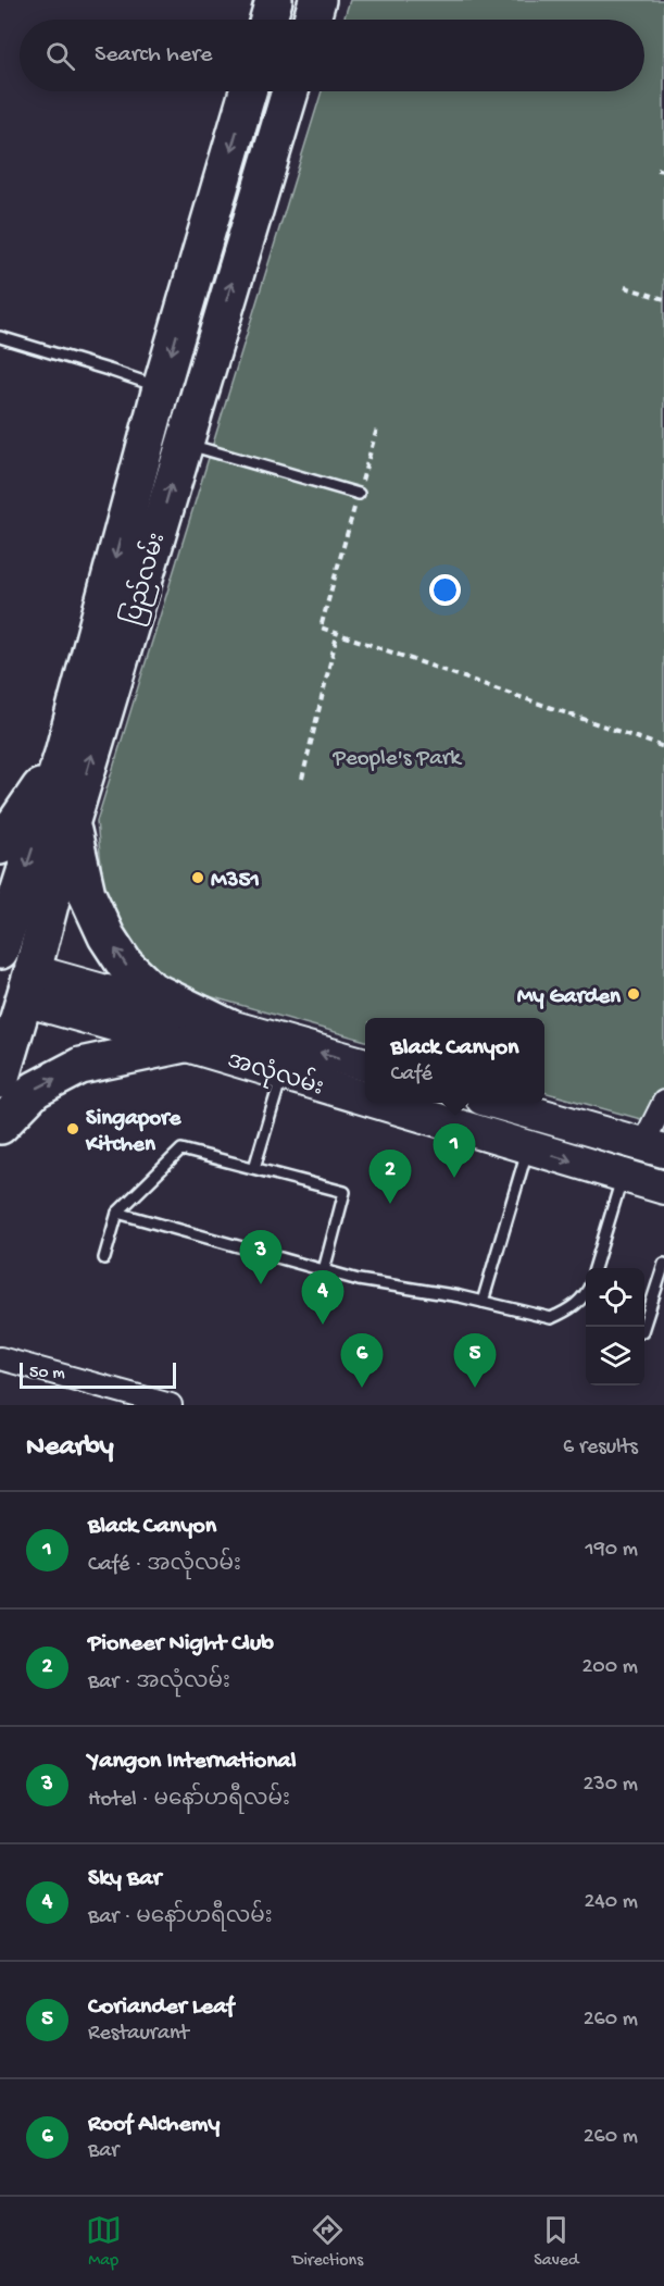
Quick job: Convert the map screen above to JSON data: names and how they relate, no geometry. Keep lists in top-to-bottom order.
{
  "streets": {
    "highway": ["ပြည်လမ်း"],
    "main road": ["အလုံလမ်း"]
  },
  "crossings": [
    ["ပြည်လမ်း", "အလုံလမ်း"]
  ],
  "parks": ["People's Park"],
  "places": ["M351", "My Garden", "Singapore Kitchen"],
  "scale_bar": "50 m",
  "page": {
    "search": "Search here",
    "popup": ["Black Canyon", "Café"],
    "pins": [
      "1",
      "2",
      "3",
      "4",
      "5",
      "6"
    ],
    "scale": "50 m",
    "heading": ["Nearby", "6 results"],
    "list": [
      {
        "mark": "1",
        "name": "Black Canyon",
        "note": "Café · အလုံလမ်း",
        "value": "190 m"
      },
      {
        "mark": "2",
        "name": "Pioneer Night Club",
        "note": "Bar · အလုံလမ်း",
        "value": "200 m"
      },
      {
        "mark": "3",
        "name": "Yangon International",
        "note": "Hotel · မနော်ဟရီလမ်း",
        "value": "230 m"
      },
      {
        "mark": "4",
        "name": "Sky Bar",
        "note": "Bar · မနော်ဟရီလမ်း",
        "value": "240 m"
      },
      {
        "mark": "5",
        "name": "Coriander Leaf",
        "note": "Restaurant",
        "value": "260 m"
      },
      {
        "mark": "6",
        "name": "Roof Alchemy",
        "note": "Bar",
        "value": "260 m"
      }
    ],
    "nav": ["Map", "Directions", "Saved"]
  }
}
